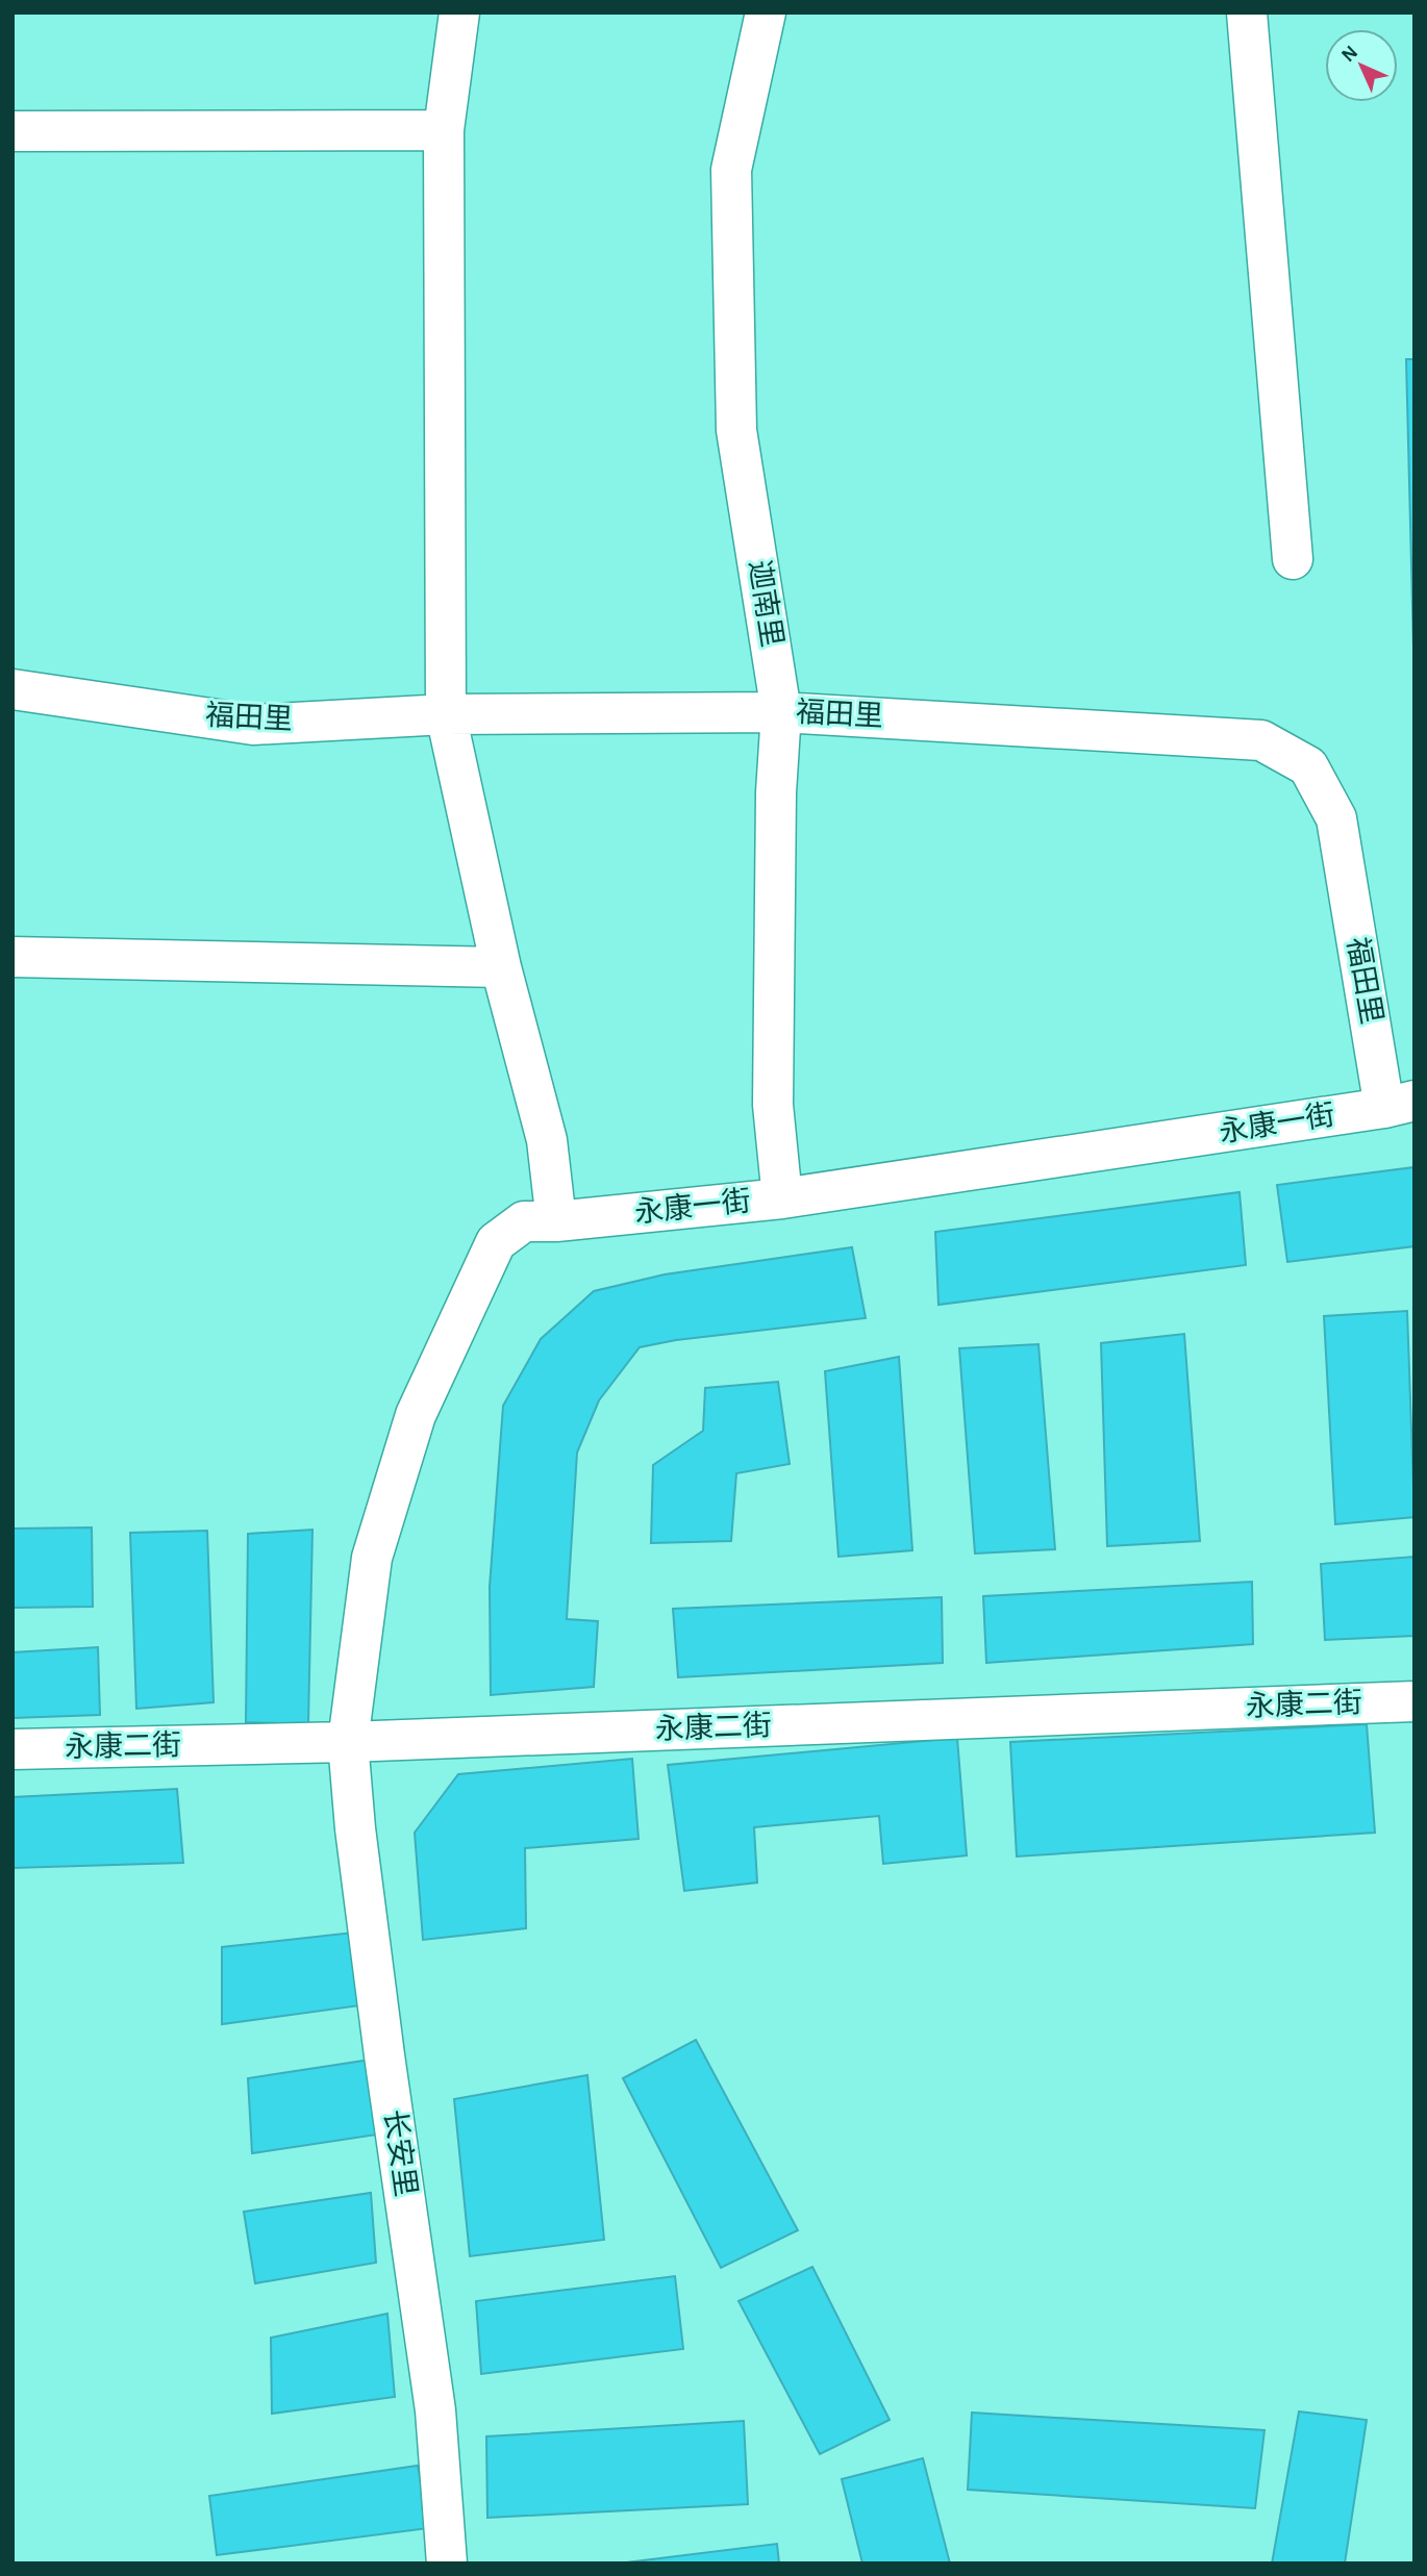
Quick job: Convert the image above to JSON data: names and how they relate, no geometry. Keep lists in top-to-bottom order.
{
  "streets": {
    "street": [
      "迦南里",
      "福田里",
      "永康一街",
      "永康二街",
      "长安里"
    ]
  },
  "crossings": [
    ["迦南里", "福田里"],
    ["迦南里", "永康一街"],
    ["福田里", "永康一街"],
    ["永康一街", "永康二街"],
    ["永康一街", "长安里"],
    ["永康二街", "长安里"]
  ],
  "north": "top left"
}
